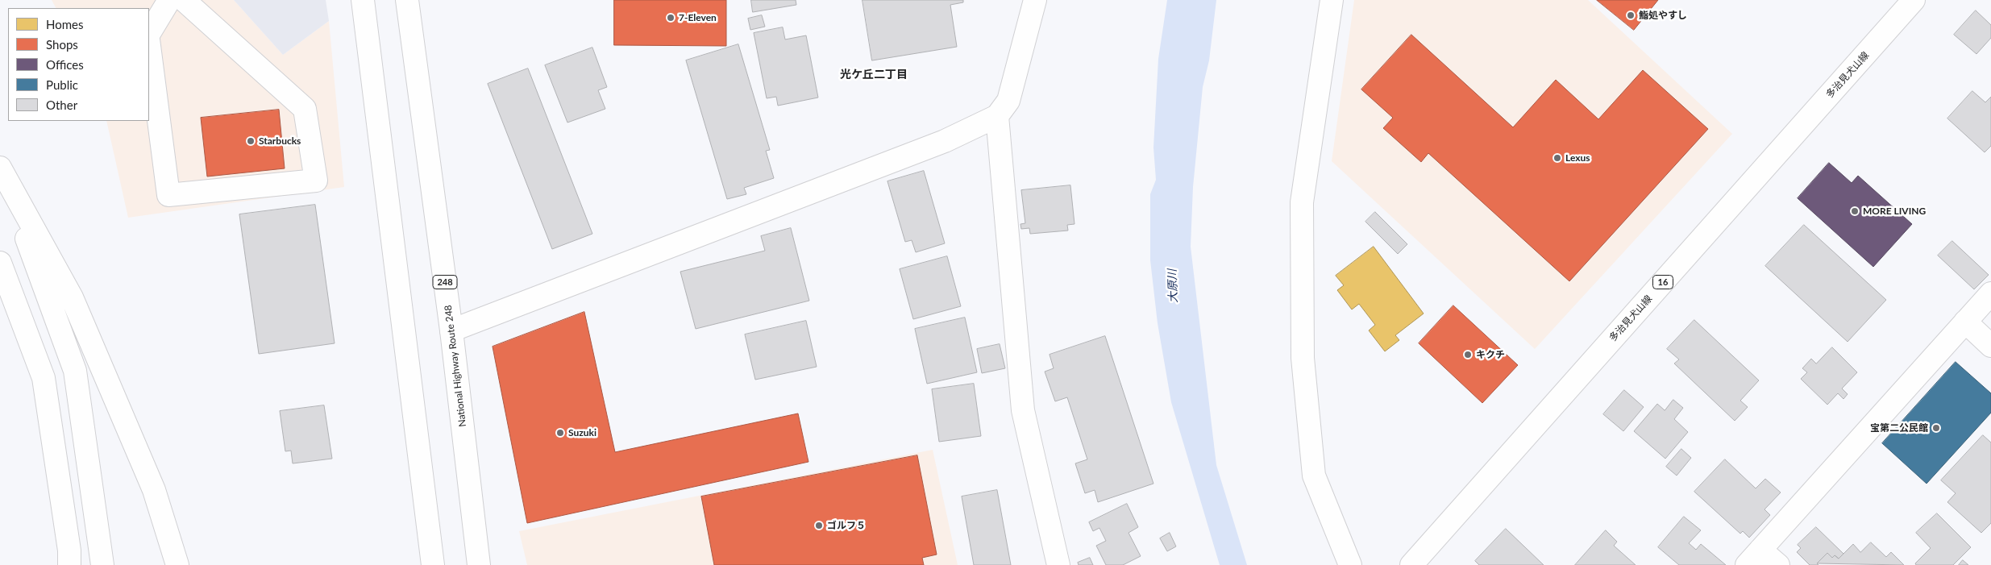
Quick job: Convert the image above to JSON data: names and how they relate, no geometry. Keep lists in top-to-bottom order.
{
  "streets": {
    "main road": [
      "多治見犬山線",
      "248",
      "16",
      "National Highway Route 248"
    ]
  },
  "districts": ["光ケ丘二丁目"],
  "water": ["大原川"],
  "places": [
    "鮨処やすし",
    "7-Eleven",
    "Starbucks",
    "Lexus",
    "MORE LIVING",
    "キクチ",
    "宝第二公民館",
    "Suzuki",
    "ゴルフ５"
  ],
  "legend": [
    "Homes",
    "Shops",
    "Offices",
    "Public",
    "Other"
  ]
}
